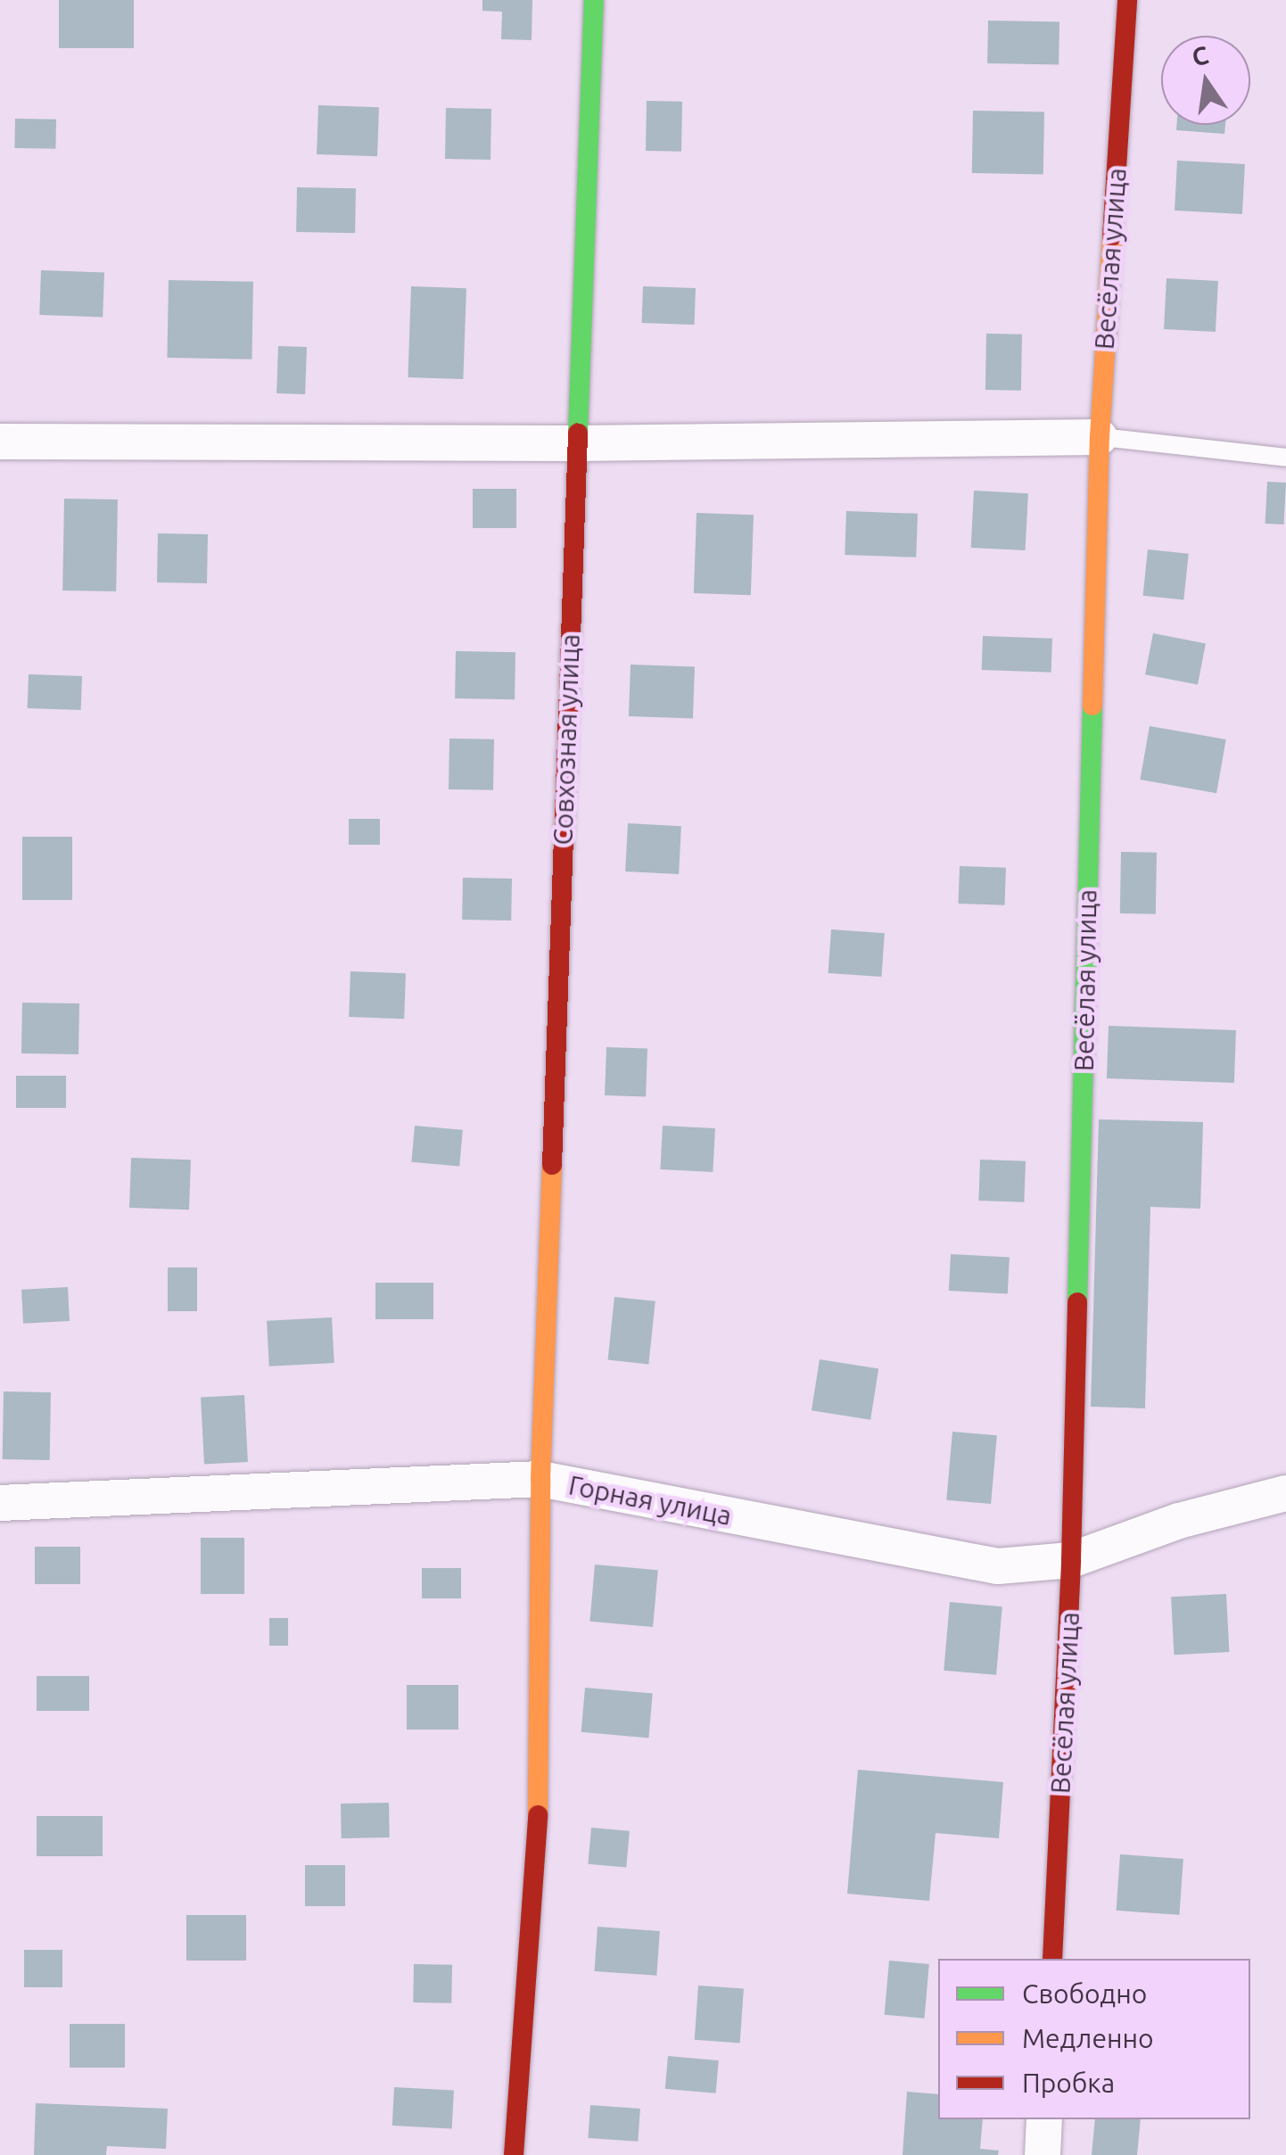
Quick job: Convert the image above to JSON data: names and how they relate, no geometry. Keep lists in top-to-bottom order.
{
  "streets": {
    "street": ["Весёлая улица", "Совхозная улица", "Горная улица"]
  },
  "crossings": [
    ["Весёлая улица", "Горная улица"],
    ["Совхозная улица", "Горная улица"]
  ],
  "legend": ["Свободно", "Медленно", "Пробка"],
  "north": "top"
}
